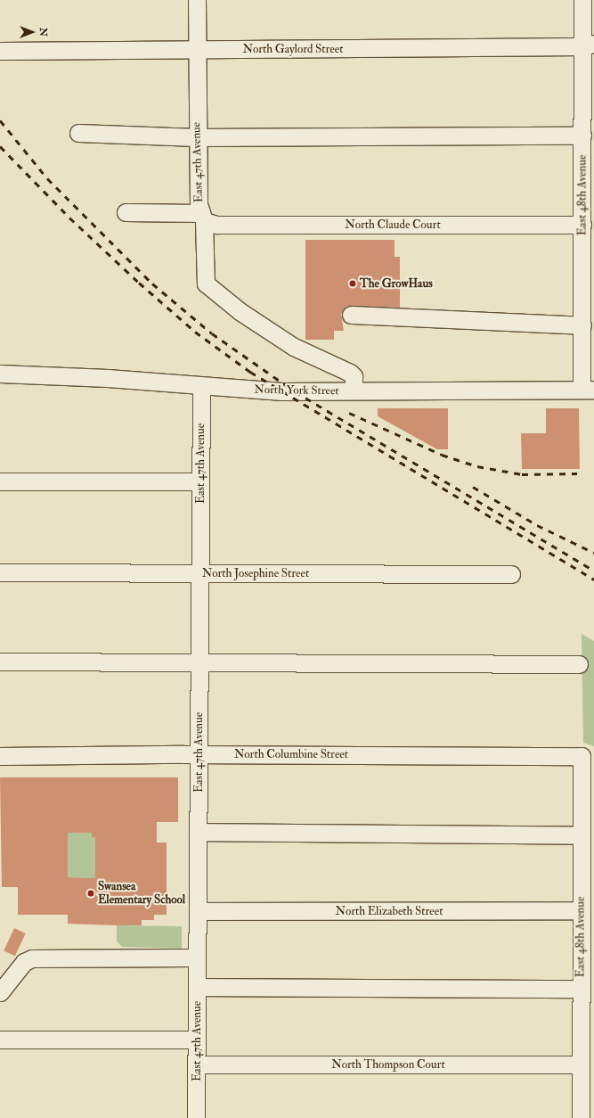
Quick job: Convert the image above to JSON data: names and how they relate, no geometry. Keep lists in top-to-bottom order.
{
  "streets": {
    "street": [
      "North Gaylord Street",
      "East 47th Avenue",
      "East 48th Avenue",
      "North Claude Court",
      "North York Street",
      "North Josephine Street",
      "North Columbine Street",
      "North Elizabeth Street",
      "North Thompson Court"
    ]
  },
  "crossings": [
    ["North Gaylord Street", "East 47th Avenue"],
    ["North Gaylord Street", "East 48th Avenue"],
    ["East 47th Avenue", "North Claude Court"],
    ["East 47th Avenue", "North York Street"],
    ["East 47th Avenue", "North Josephine Street"],
    ["East 47th Avenue", "North Columbine Street"],
    ["East 47th Avenue", "North Elizabeth Street"],
    ["East 47th Avenue", "North Thompson Court"],
    ["East 48th Avenue", "North Claude Court"],
    ["East 48th Avenue", "North York Street"],
    ["East 48th Avenue", "North Columbine Street"],
    ["East 48th Avenue", "North Elizabeth Street"],
    ["East 48th Avenue", "North Thompson Court"]
  ],
  "places": ["The GrowHaus", "Swansea Elementary School"],
  "north": "right"
}
